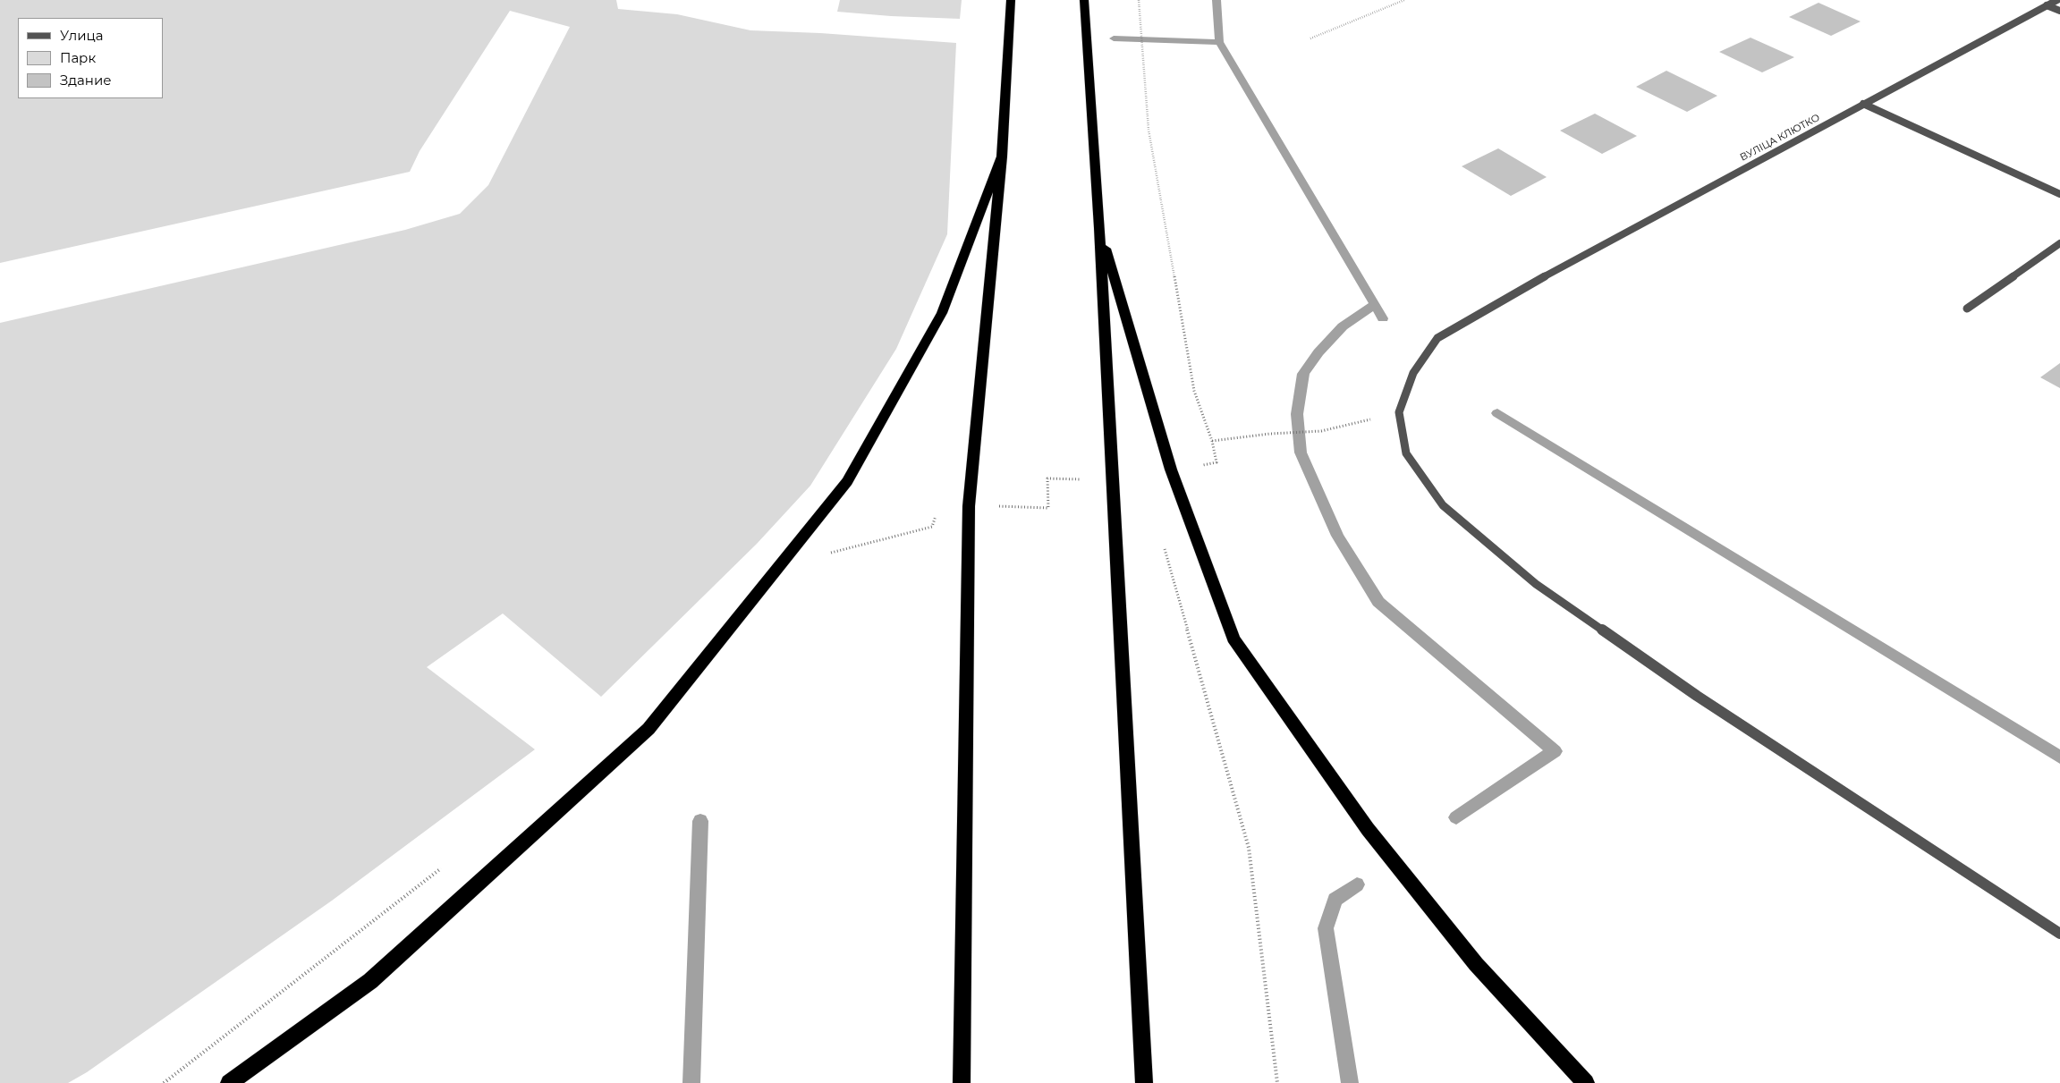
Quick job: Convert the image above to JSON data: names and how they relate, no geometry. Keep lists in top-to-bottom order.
{
  "streets": {
    "street": ["ВУЛІЦА КЛЮТКО"]
  },
  "legend": ["Улица", "Парк", "Здание"]
}
